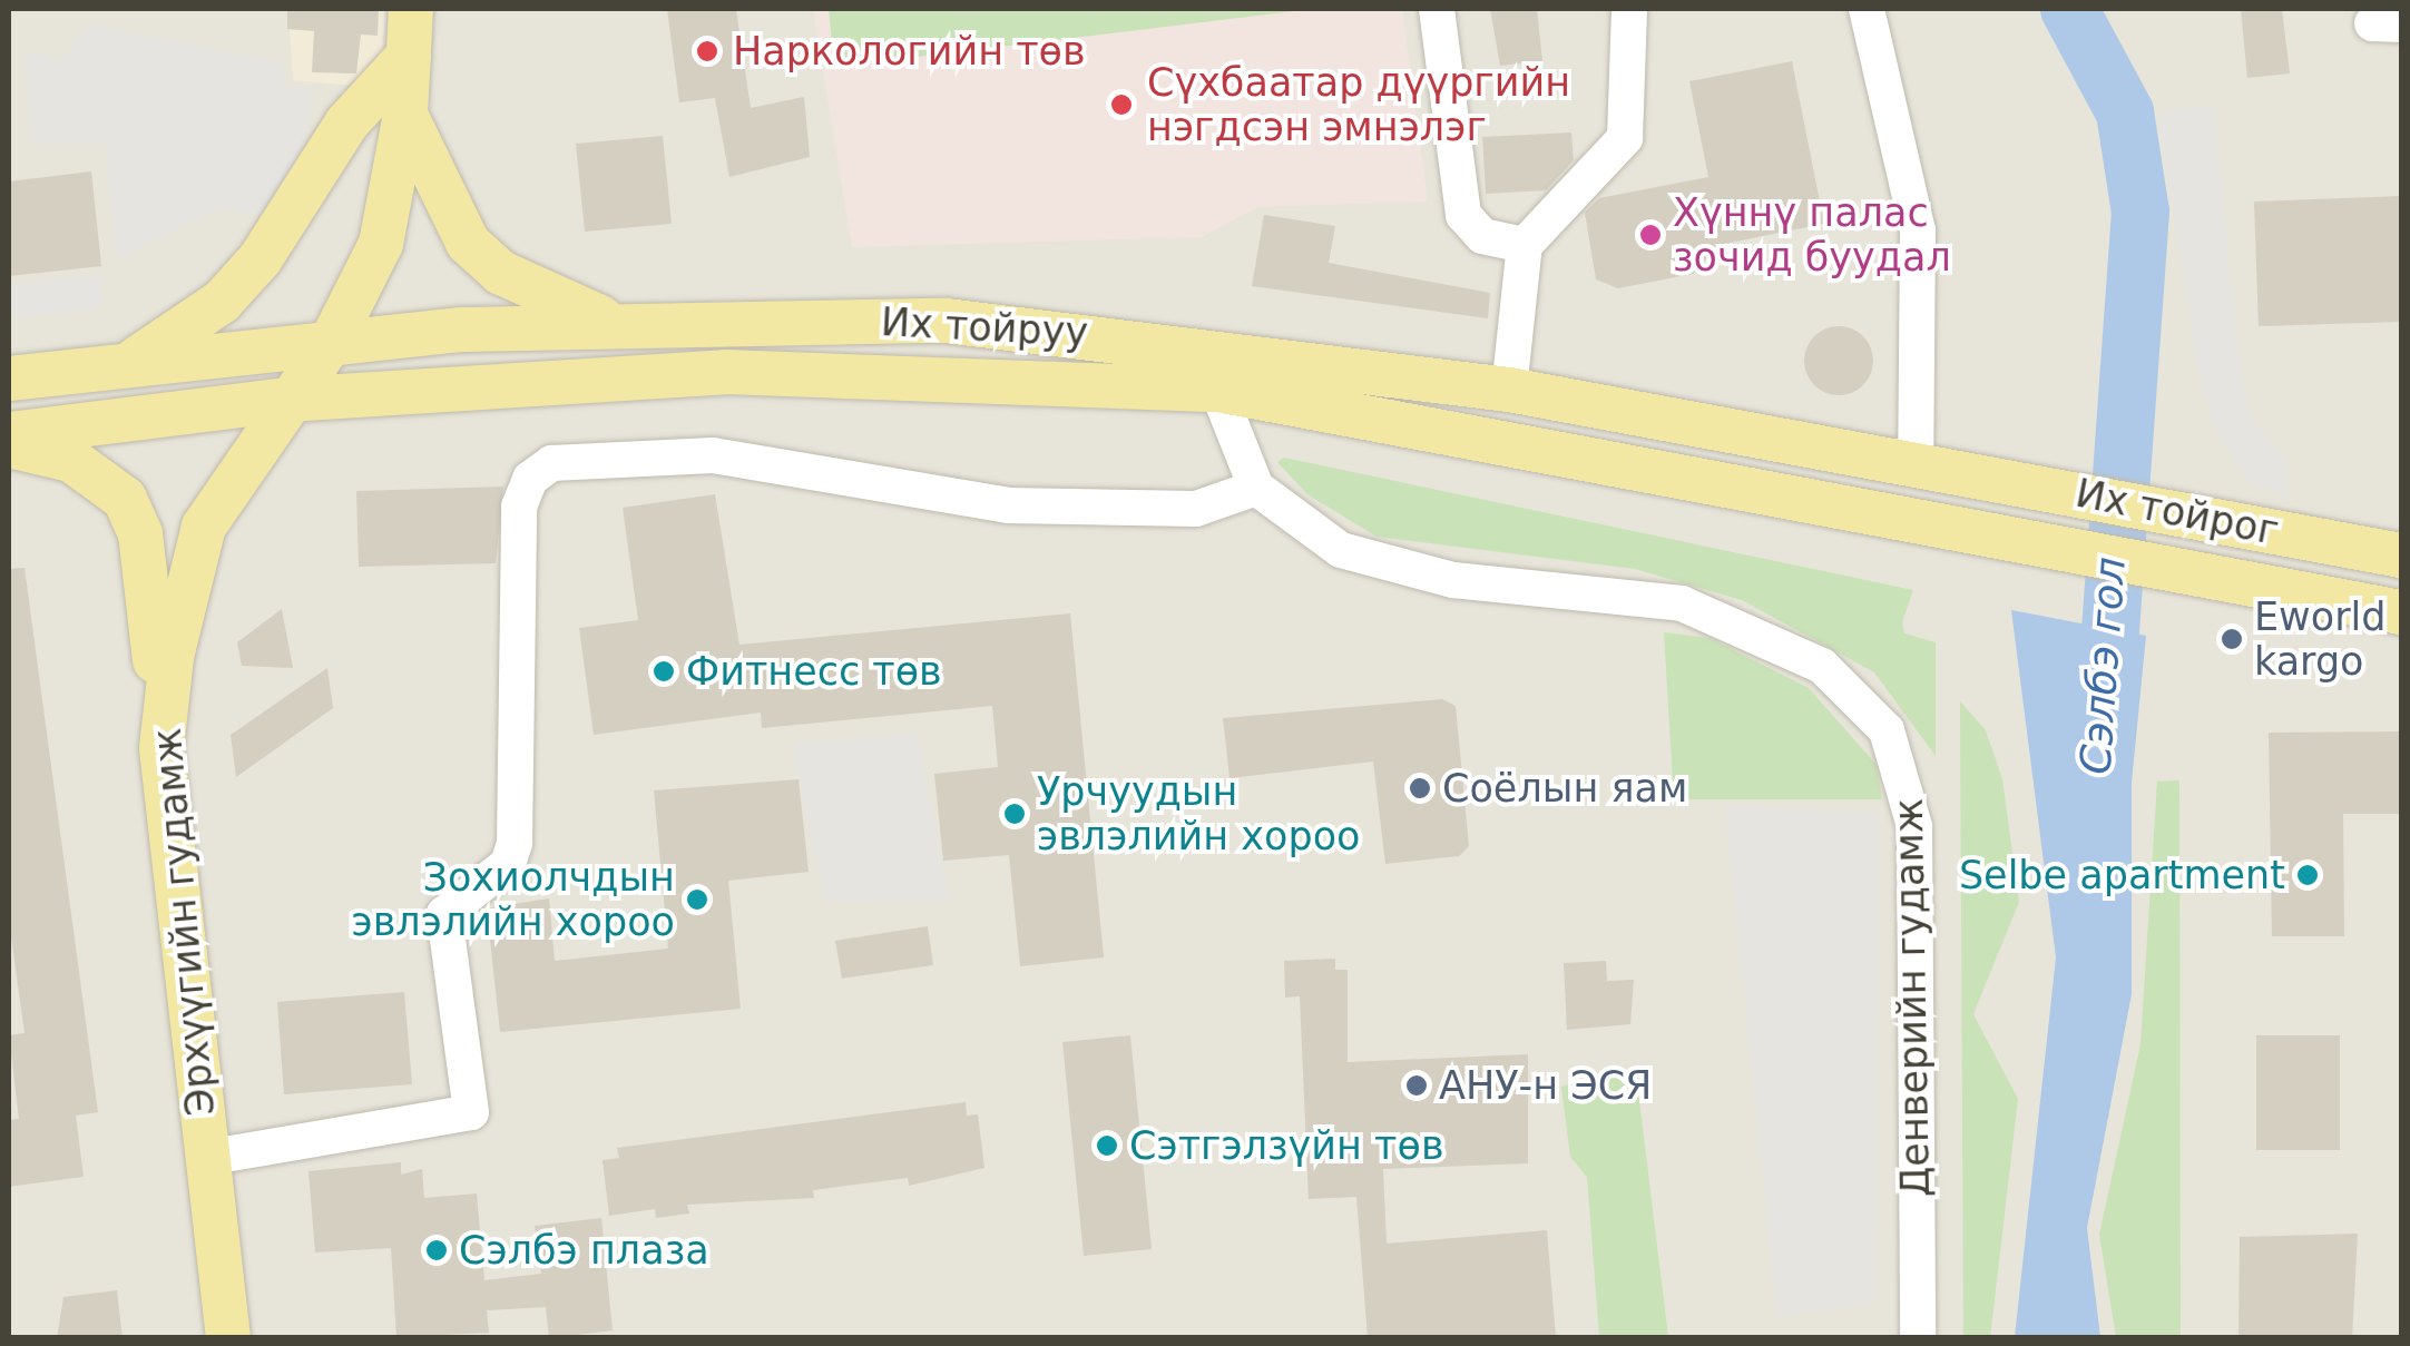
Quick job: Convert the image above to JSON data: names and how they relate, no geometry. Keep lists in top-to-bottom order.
{
  "streets": {
    "main road": ["Их тойруу", "Их тойрог", "Эрхүүгийн гудамж"],
    "street": ["Денверийн гудамж"]
  },
  "crossings": [
    ["Их тойруу", "Их тойрог"],
    ["Их тойруу", "Эрхүүгийн гудамж"]
  ],
  "water": ["Сэлбэ гол"],
  "places": [
    "Наркологийн төв",
    "Сүхбаатар дүүргийн нэгдсэн эмнэлэг",
    "Хүннү палас зочид буудал",
    "Eworld kargo",
    "Фитнесс төв",
    "Соёлын яам",
    "Урчуудын эвлэлийн хороо",
    "Selbe apartment",
    "Зохиолчдын эвлэлийн хороо",
    "АНУ-н ЭСЯ",
    "Сэтгэлзүйн төв",
    "Сэлбэ плаза"
  ]
}
